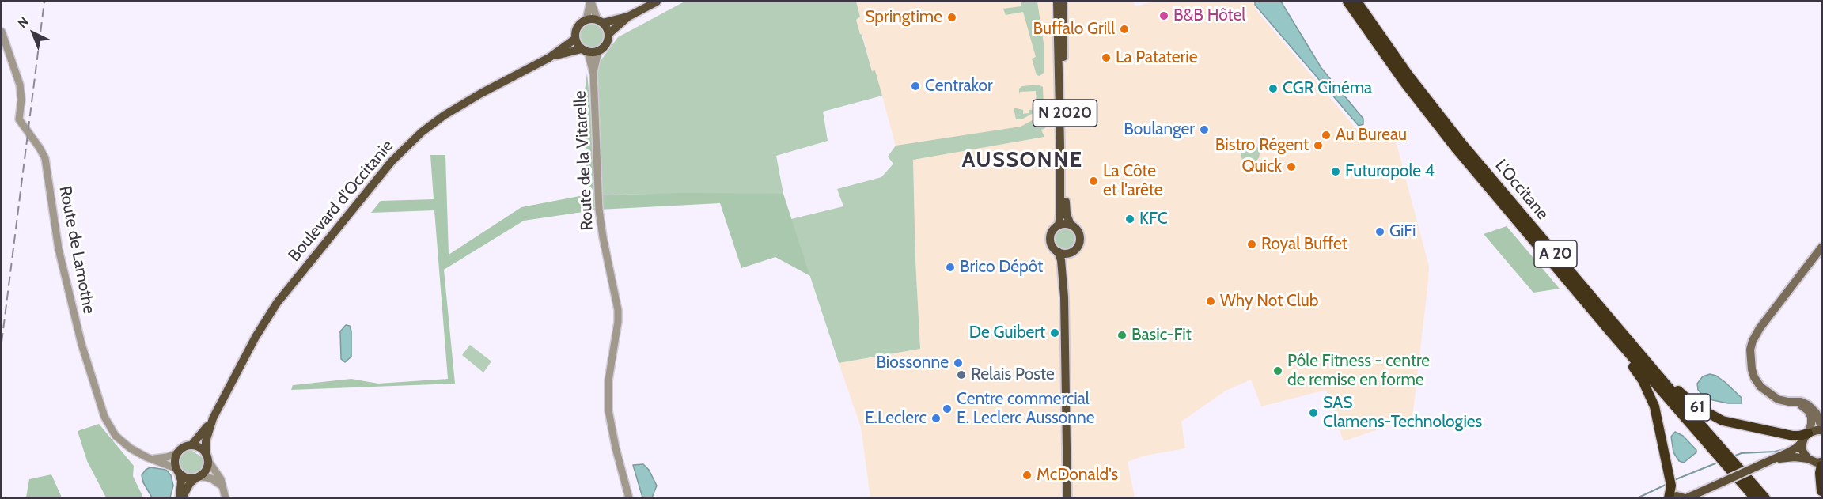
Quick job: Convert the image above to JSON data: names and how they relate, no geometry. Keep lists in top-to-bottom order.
{
  "streets": {
    "highway": ["L'Occitane", "A 20", "61"],
    "main road": ["N 2020", "Boulevard d'Occitanie"],
    "street": ["Route de la Vitarelle", "Route de Lamothe"]
  },
  "crossings": [
    ["Route de la Vitarelle", "Boulevard d'Occitanie"],
    ["L'Occitane", "61"],
    ["Boulevard d'Occitanie", "Route de Lamothe"]
  ],
  "districts": ["AUSSONNE"],
  "places": [
    "B&B Hôtel",
    "Springtime",
    "Buffalo Grill",
    "La Pataterie",
    "Centrakor",
    "CGR Cinéma",
    "Boulanger",
    "Au Bureau",
    "Bistro Régent",
    "Quick",
    "Futuropole 4",
    "La Côte et l'arête",
    "KFC",
    "GiFi",
    "Royal Buffet",
    "Brico Dépôt",
    "Why Not Club",
    "De Guibert",
    "Basic-Fit",
    "Biossonne",
    "Pôle Fitness - centre de remise en forme",
    "Relais Poste",
    "Centre commercial E. Leclerc Aussonne",
    "SAS Clamens-Technologies",
    "E.Leclerc",
    "McDonald's"
  ],
  "north": "top left"
}
